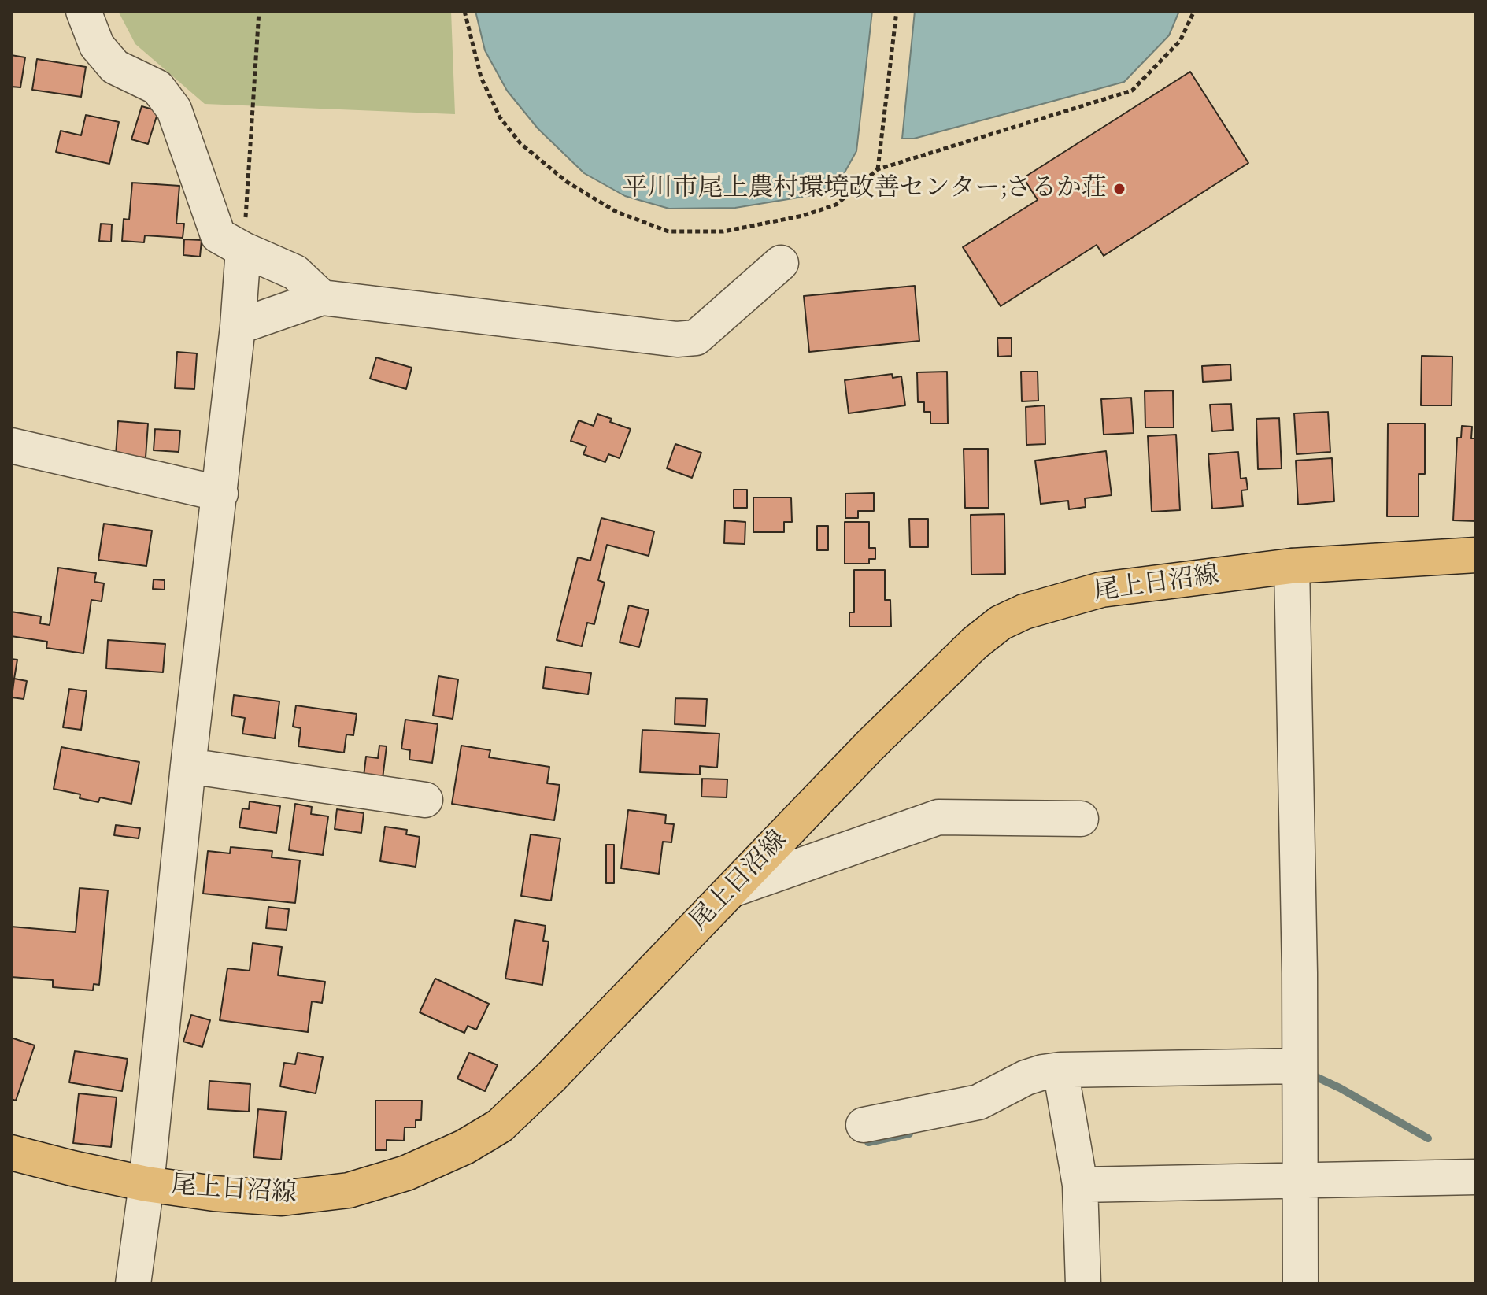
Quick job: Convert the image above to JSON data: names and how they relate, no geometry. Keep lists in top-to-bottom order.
{
  "streets": {
    "main road": ["尾上日沼線"]
  },
  "places": ["平川市尾上農村環境改善センター;さるか荘"]
}
